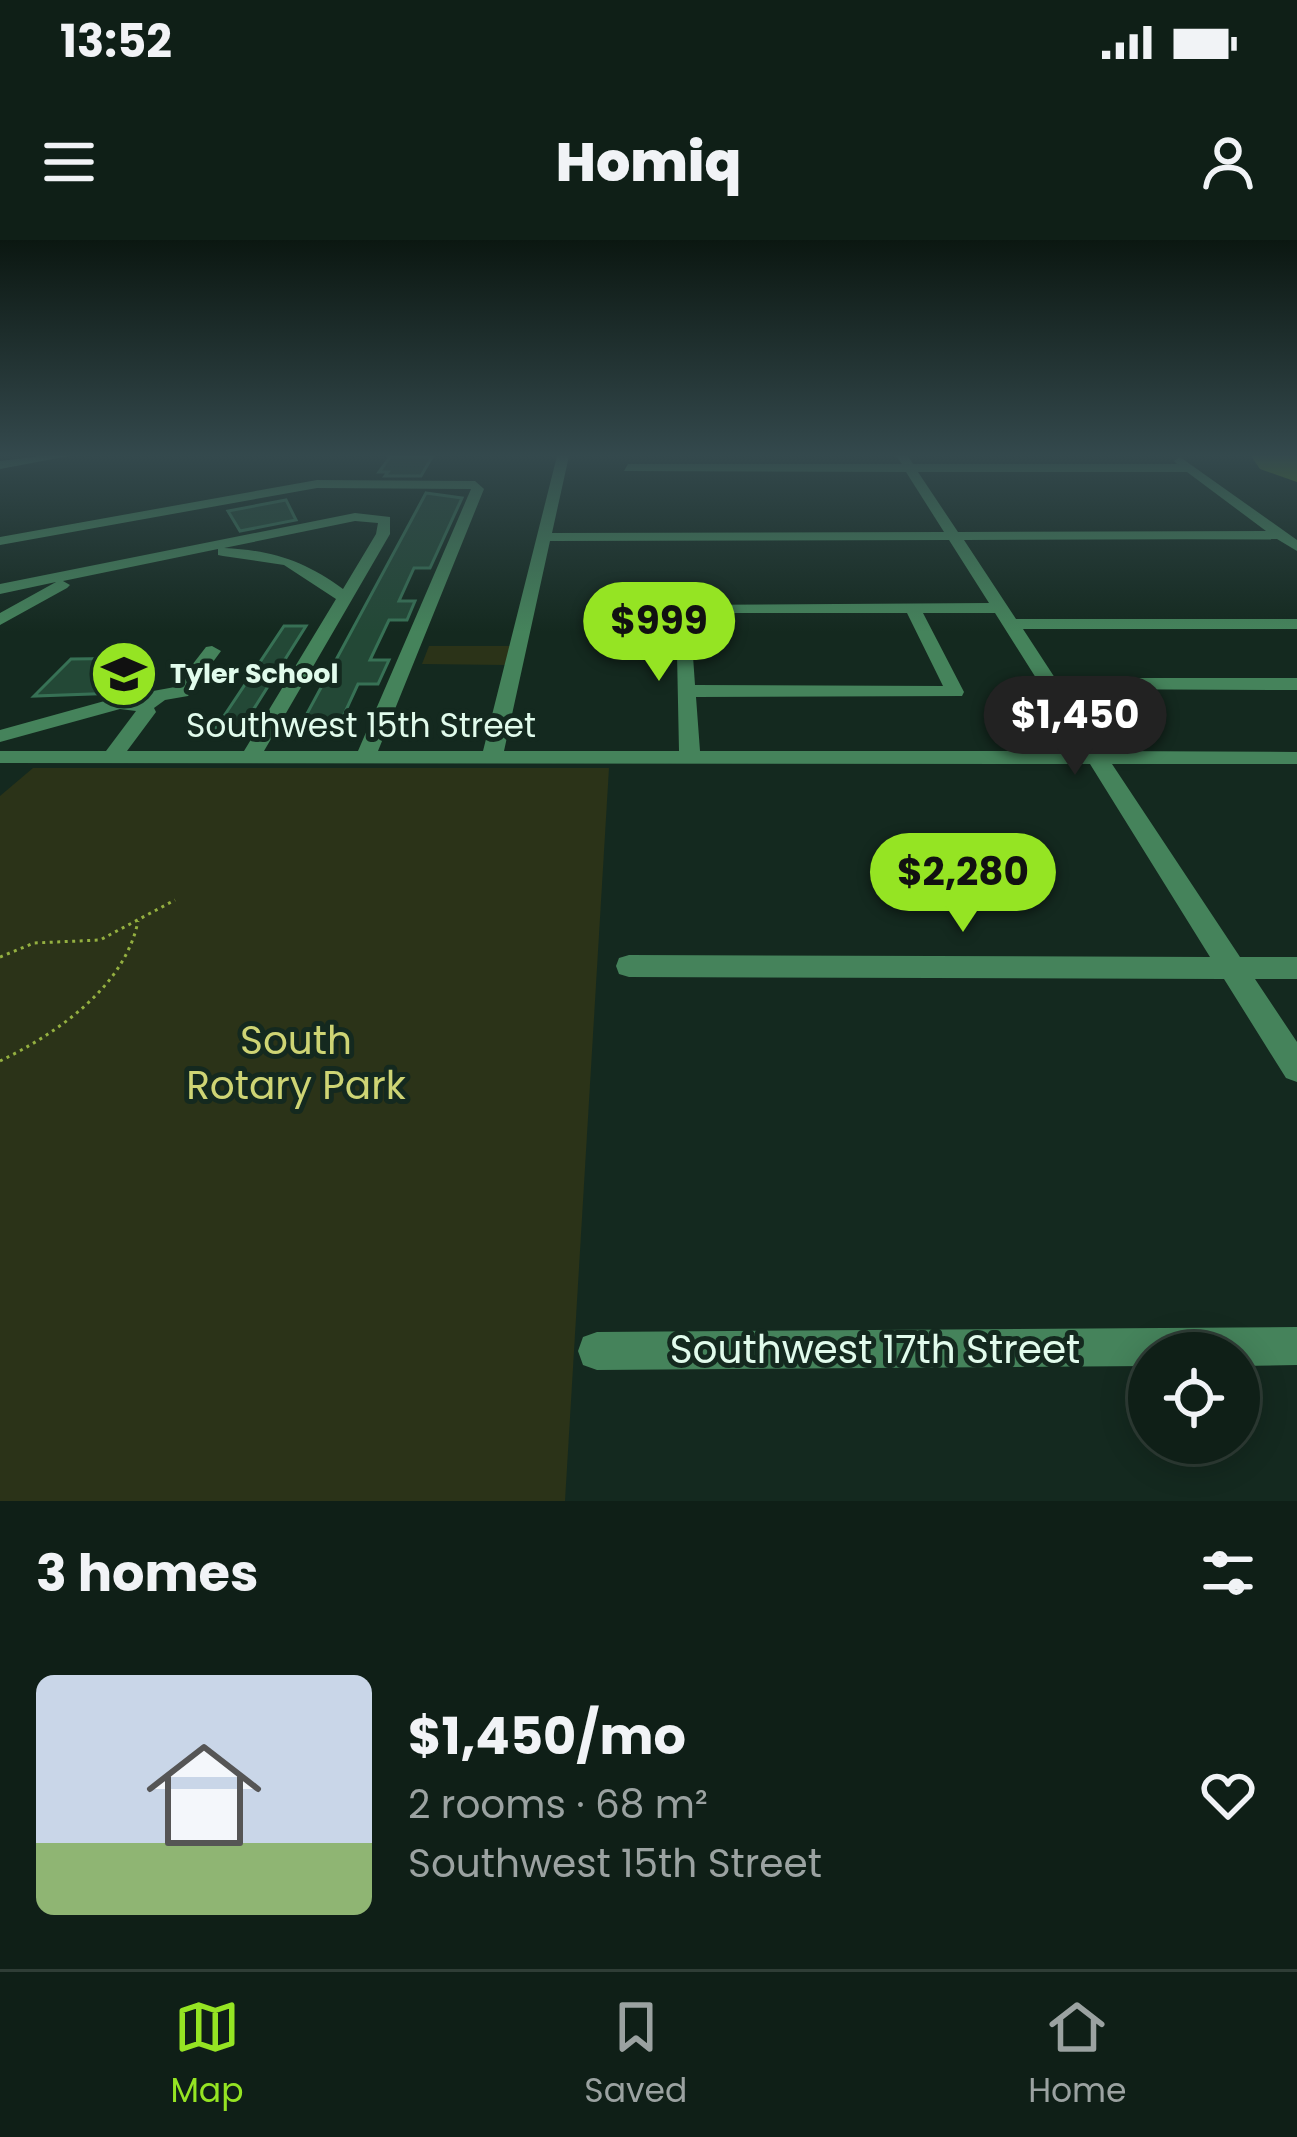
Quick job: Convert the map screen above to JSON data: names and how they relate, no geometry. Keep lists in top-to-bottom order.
{
  "streets": {
    "street": ["Southwest 15th Street", "Southwest 17th Street"]
  },
  "parks": ["South Rotary Park"],
  "places": {
    "school or university": ["Tyler School"]
  },
  "page": {
    "status": "13:52",
    "header": "Homiq",
    "price": ["$999", "$1,450", "$2,280"],
    "heading": "3 homes",
    "list": [
      {
        "name": "$1,450/mo",
        "note": "2 rooms · 68 m² · Southwest 15th Street"
      }
    ],
    "tabs": ["Map", "Saved", "Home"]
  }
}
